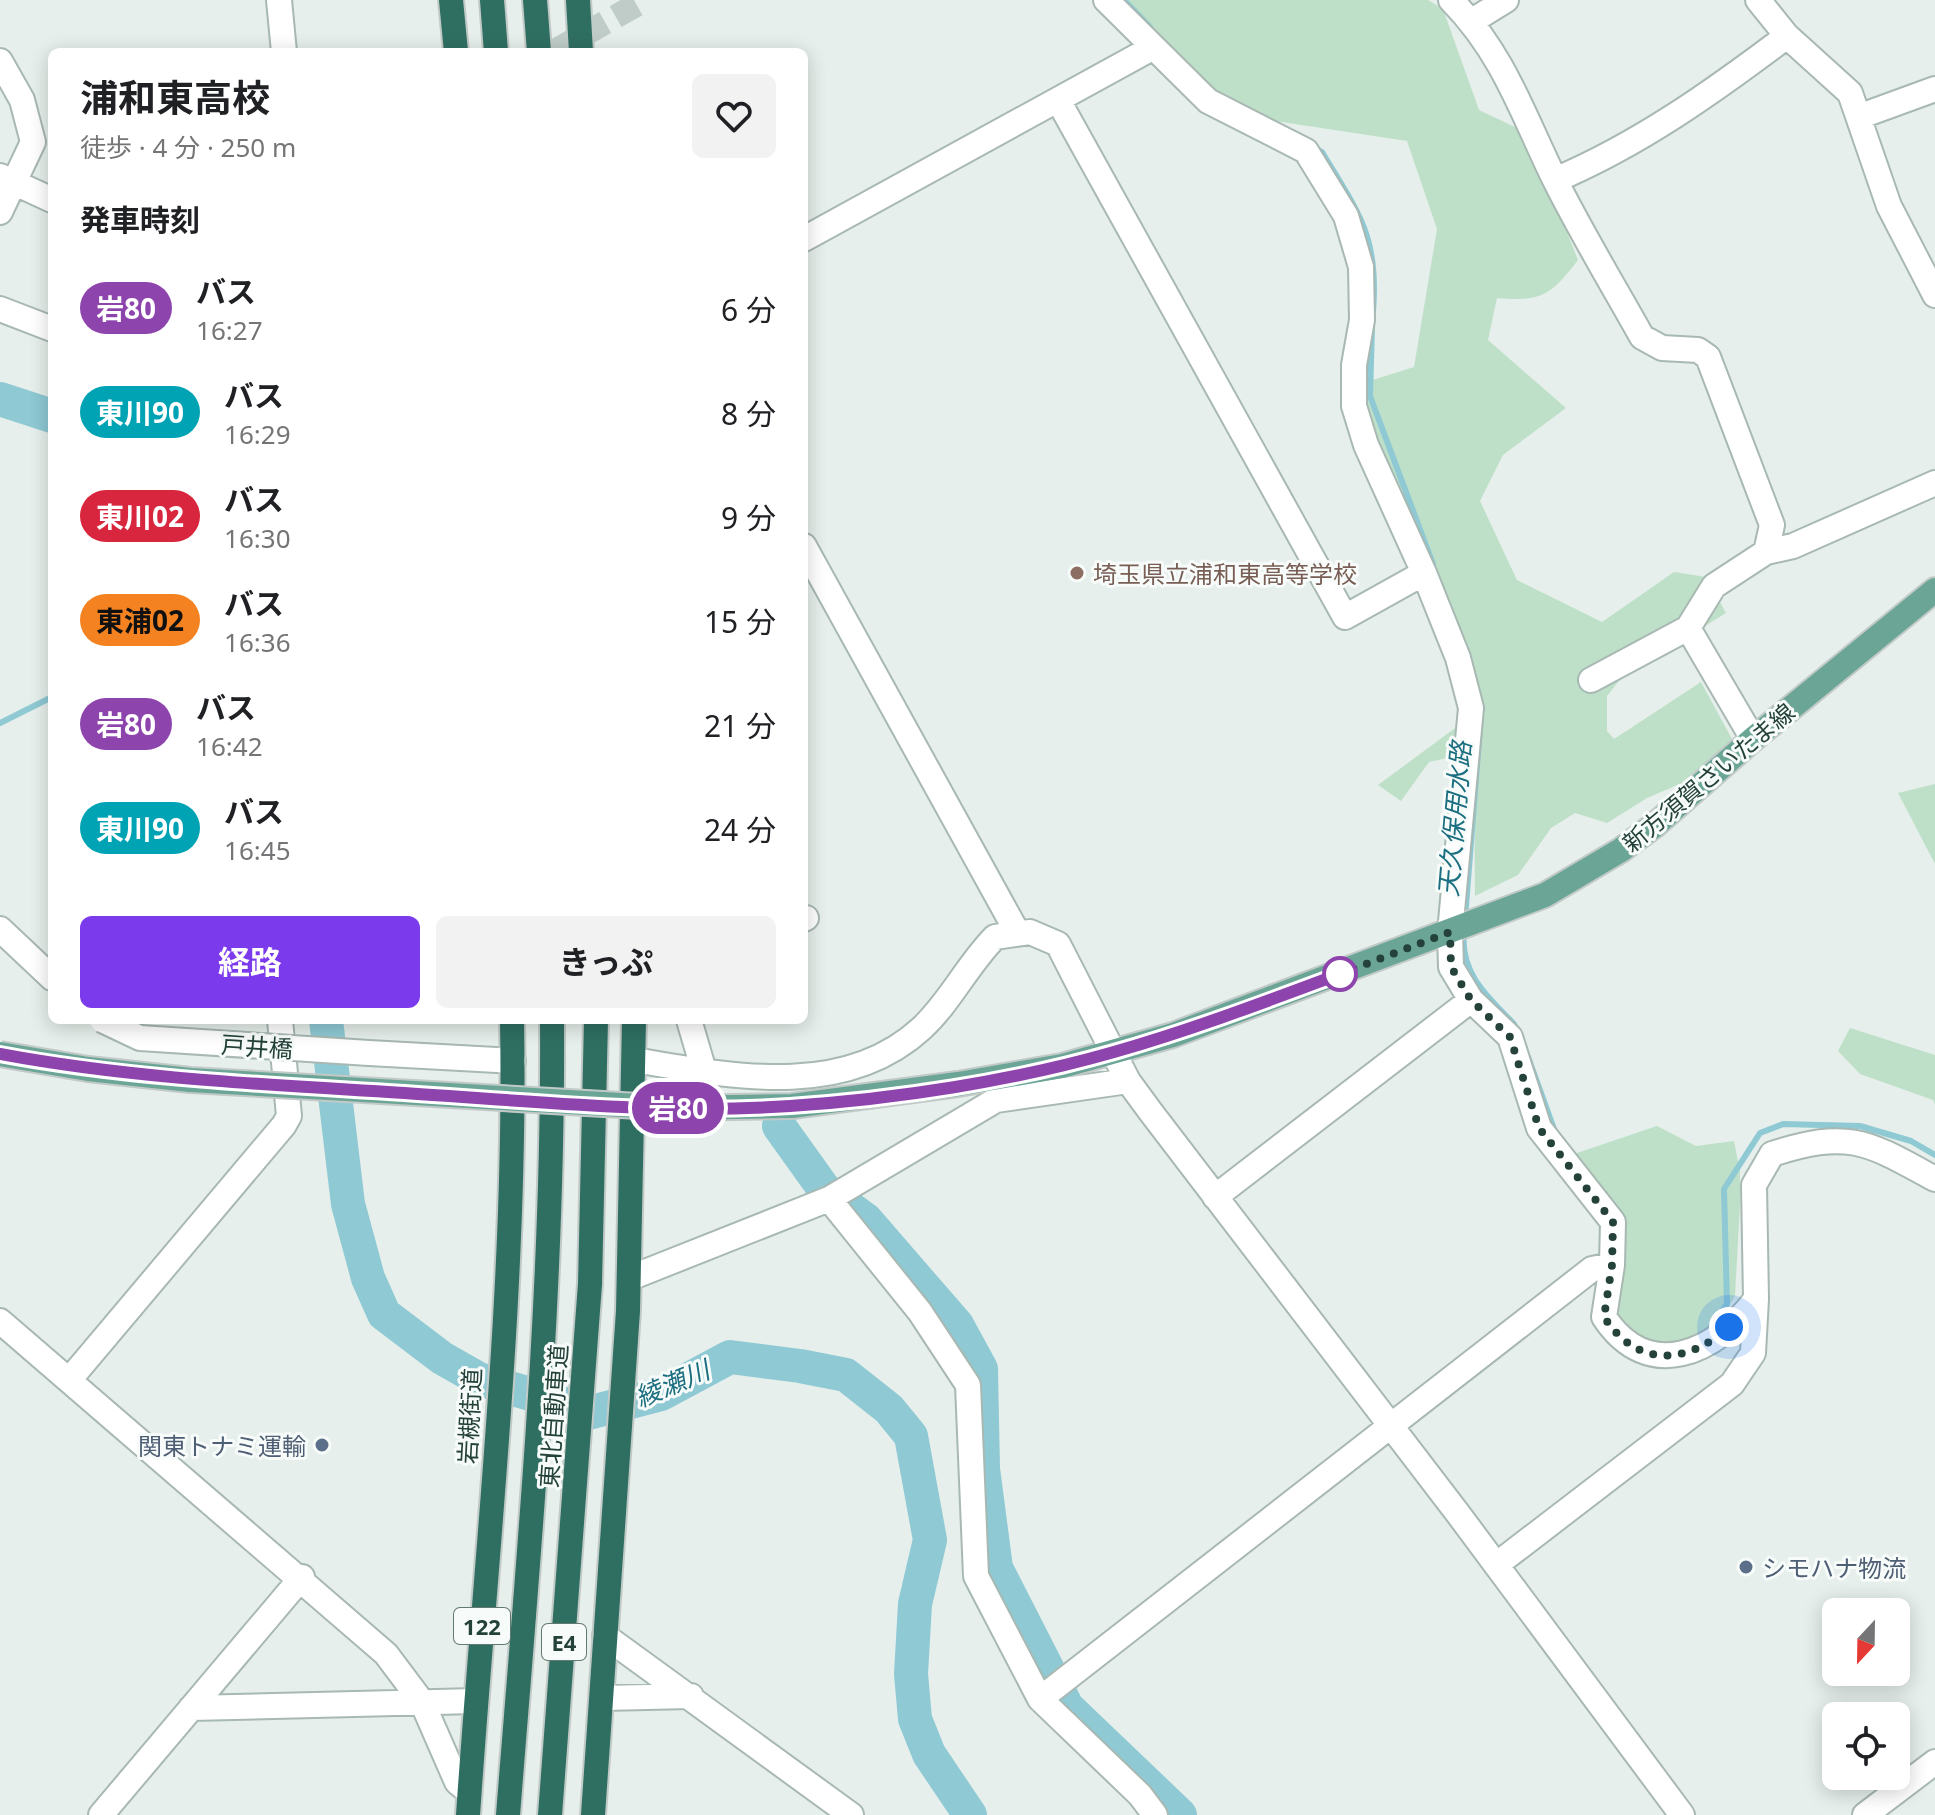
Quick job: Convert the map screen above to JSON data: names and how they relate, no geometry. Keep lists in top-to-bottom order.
{
  "streets": {
    "highway": [
      "岩槻街道",
      "東北自動車道",
      "122",
      "E4"
    ],
    "main road": ["新方須賀さいたま線"],
    "street": ["戸井橋"]
  },
  "crossings": [
    ["戸井橋", "岩槻街道"]
  ],
  "water": ["天久保用水路", "綾瀬川"],
  "places": ["埼玉県立浦和東高等学校", "関東トナミ運輸", "シモハナ物流"],
  "lines": ["bus line 岩80"],
  "north": "bottom",
  "page": {
    "on_map": "岩80",
    "heading": [
      ["浦和東高校", "徒歩 · 4 分 · 250 m"],
      "発車時刻"
    ],
    "list": [
      {
        "mark": "岩80",
        "name": "バス",
        "note": "16:27",
        "value": "6 分"
      },
      {
        "mark": "東川90",
        "name": "バス",
        "note": "16:29",
        "value": "8 分"
      },
      {
        "mark": "東川02",
        "name": "バス",
        "note": "16:30",
        "value": "9 分"
      },
      {
        "mark": "東浦02",
        "name": "バス",
        "note": "16:36",
        "value": "15 分"
      },
      {
        "mark": "岩80",
        "name": "バス",
        "note": "16:42",
        "value": "21 分"
      },
      {
        "mark": "東川90",
        "name": "バス",
        "note": "16:45",
        "value": "24 分"
      }
    ],
    "buttons": ["経路", "きっぷ"]
  }
}
